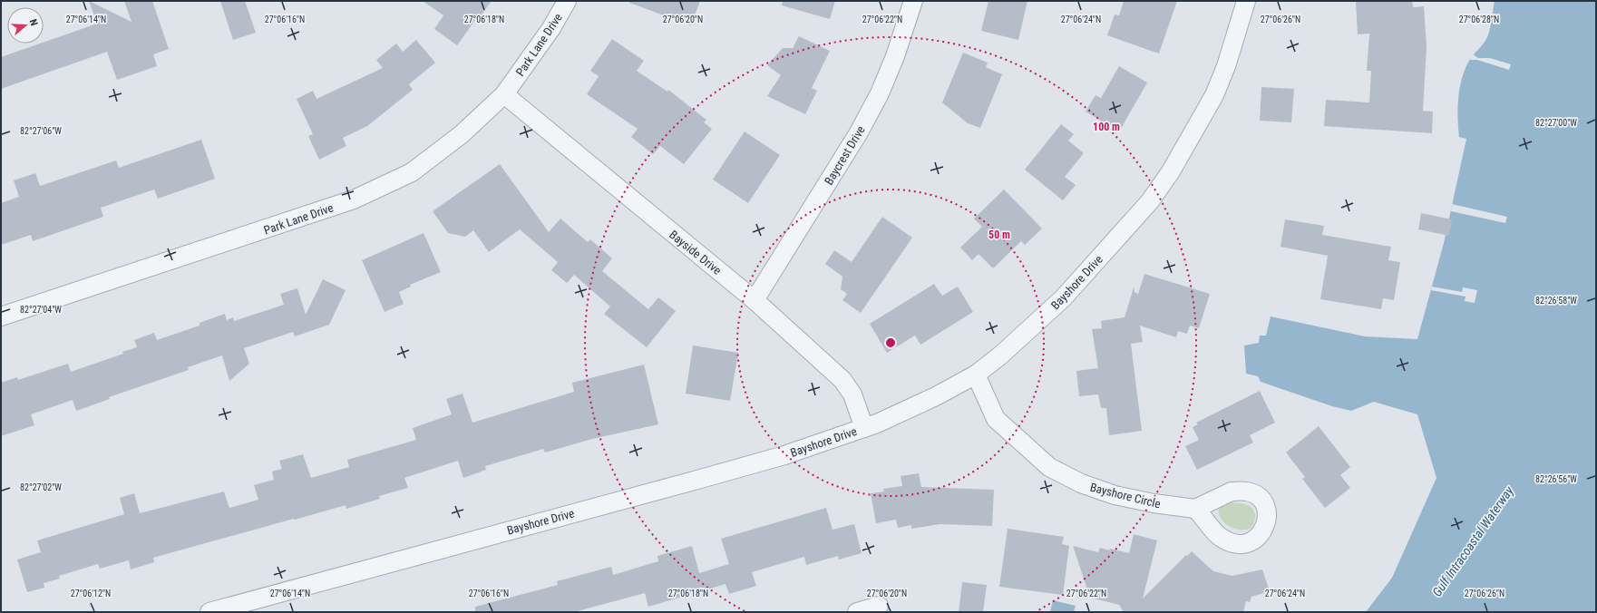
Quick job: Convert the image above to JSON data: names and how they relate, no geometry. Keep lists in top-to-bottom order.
{
  "streets": {
    "street": [
      "Park Lane Drive",
      "Baycrest Drive",
      "Bayside Drive",
      "Bayshore Drive",
      "Bayshore Circle"
    ]
  },
  "crossings": [
    ["Park Lane Drive", "Bayside Drive"],
    ["Baycrest Drive", "Bayside Drive"],
    ["Bayside Drive", "Bayshore Drive"],
    ["Bayshore Drive", "Bayshore Circle"]
  ],
  "water": ["Gulf Intracoastal Waterway"],
  "north": "right",
  "coordinates": [
    "27°06'14\"N",
    "27°06'16\"N",
    "27°06'18\"N",
    "27°06'22\"N",
    "27°06'24\"N",
    "27°06'26\"N",
    "27°06'20\"N",
    "27°06'28\"N",
    "82°27'00\"W",
    "82°27'06\"W",
    "82°26'58\"W",
    "82°27'04\"W",
    "82°26'56\"W",
    "82°27'02\"W",
    "27°06'12\"N"
  ],
  "rings": ["100 m", "50 m"]
}
